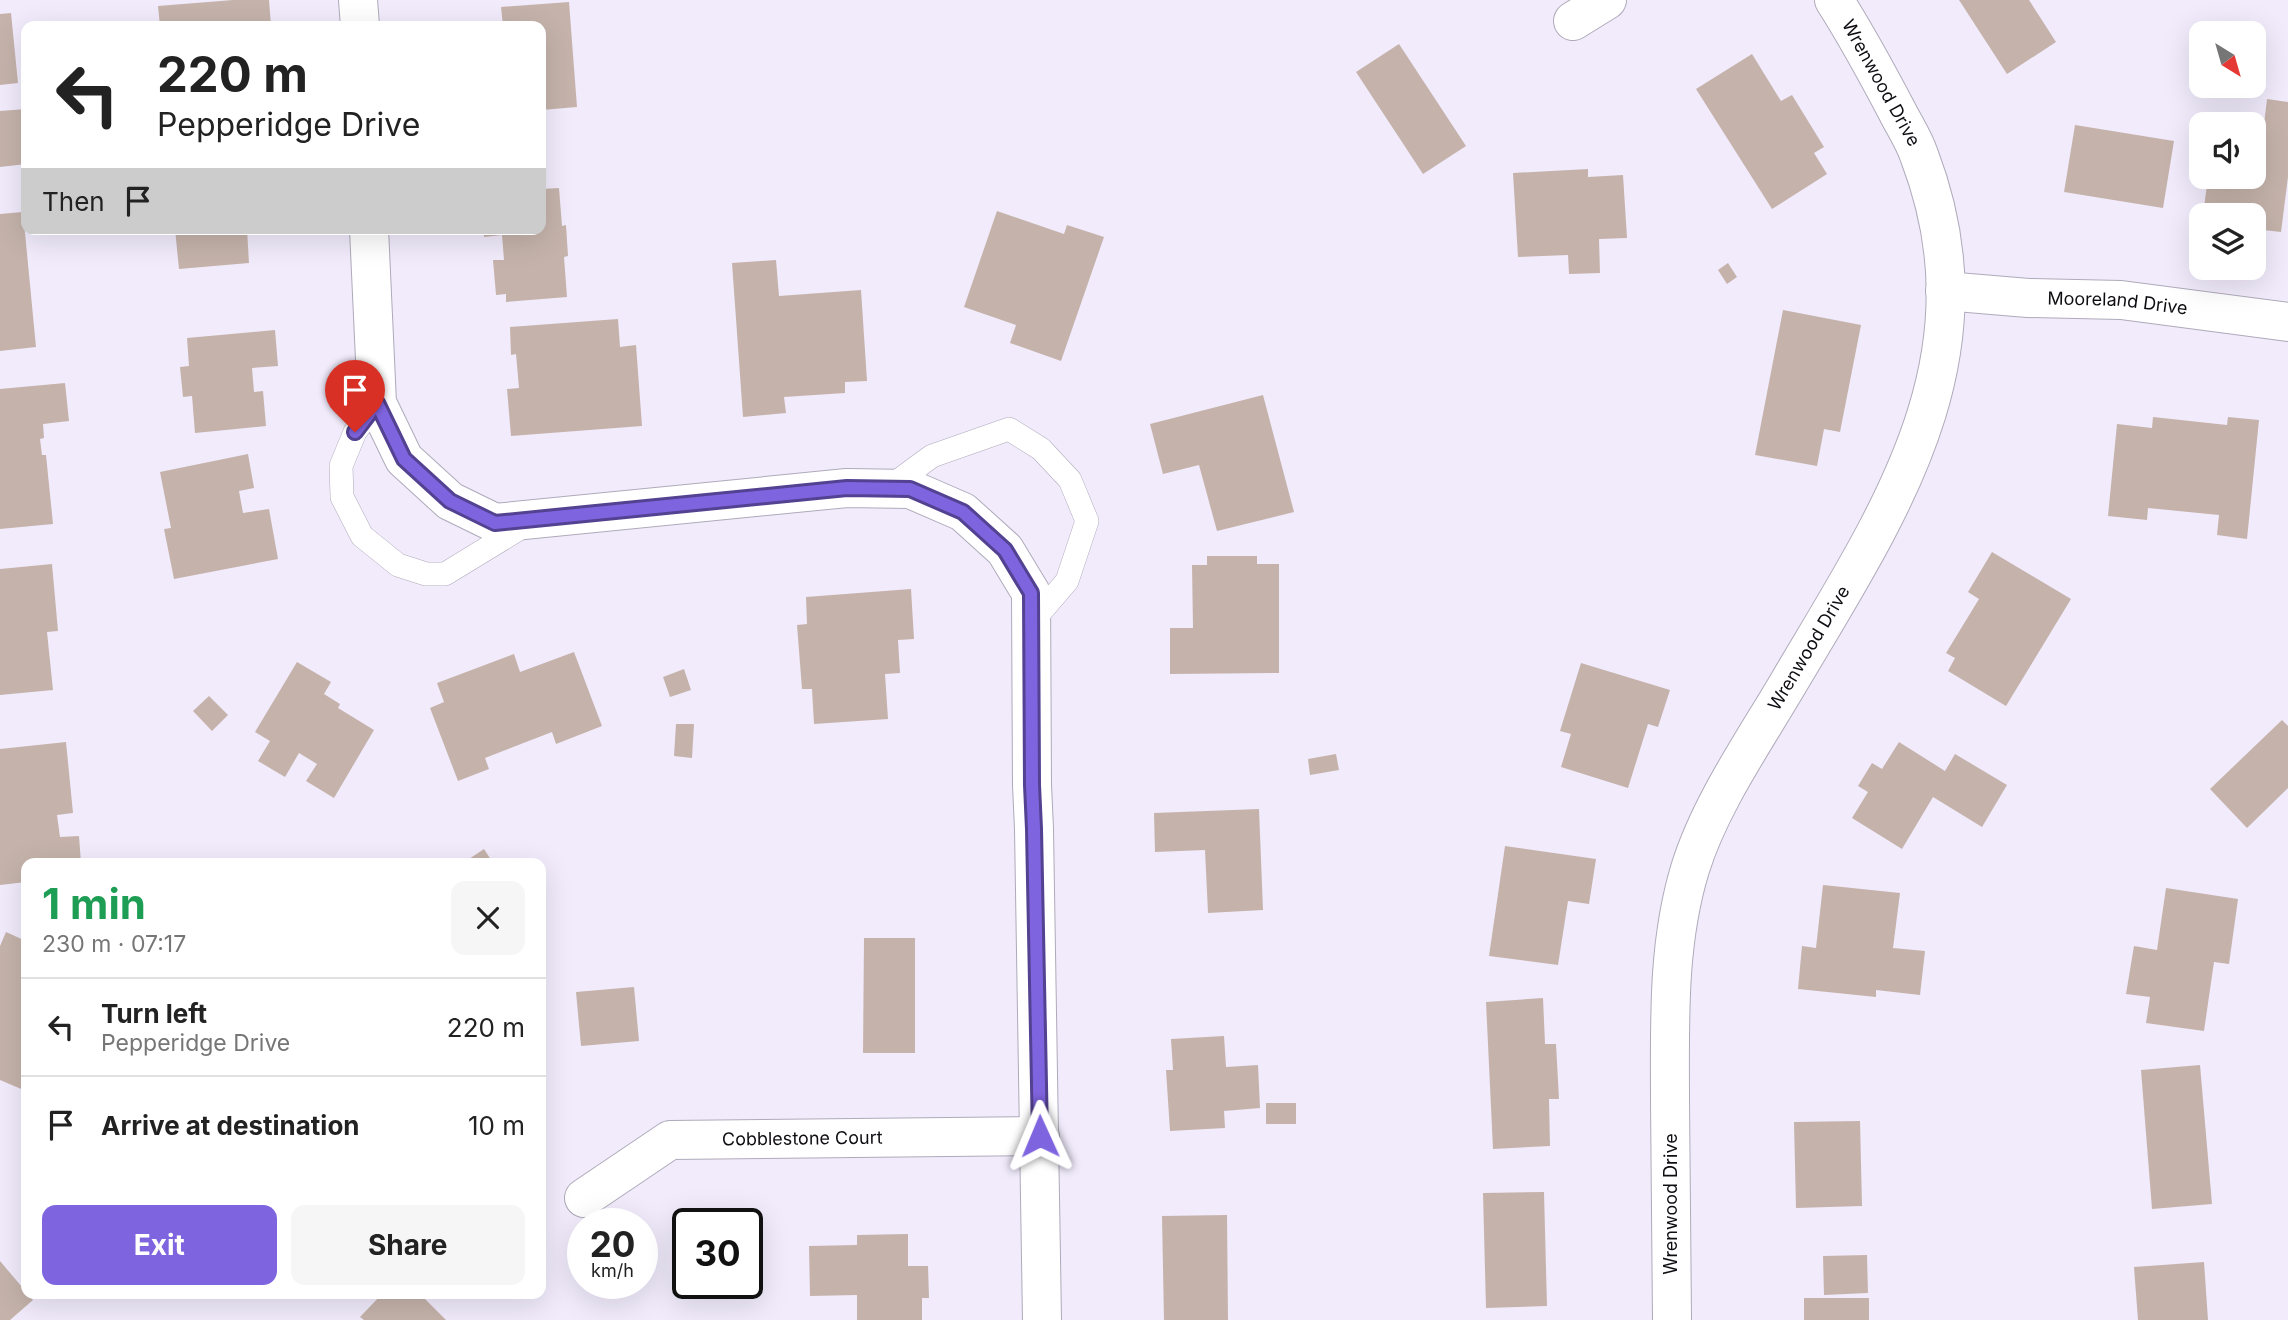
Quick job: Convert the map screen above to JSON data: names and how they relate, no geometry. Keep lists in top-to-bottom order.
{
  "streets": {
    "street": ["Wrenwood Drive", "Mooreland Drive", "Cobblestone Court"]
  },
  "crossings": [
    ["Wrenwood Drive", "Mooreland Drive"]
  ],
  "north": "bottom right",
  "page": {
    "turn": ["220 m", "Pepperidge Drive"],
    "then": "Then",
    "heading": ["1 min", "230 m · 07:17"],
    "list": [
      {
        "name": "Turn left",
        "note": "Pepperidge Drive",
        "value": "220 m"
      },
      {
        "name": "Arrive at destination",
        "value": "10 m"
      }
    ],
    "buttons": ["Exit", "Share"],
    "speed": "20 km/h",
    "limit": "30"
  }
}
